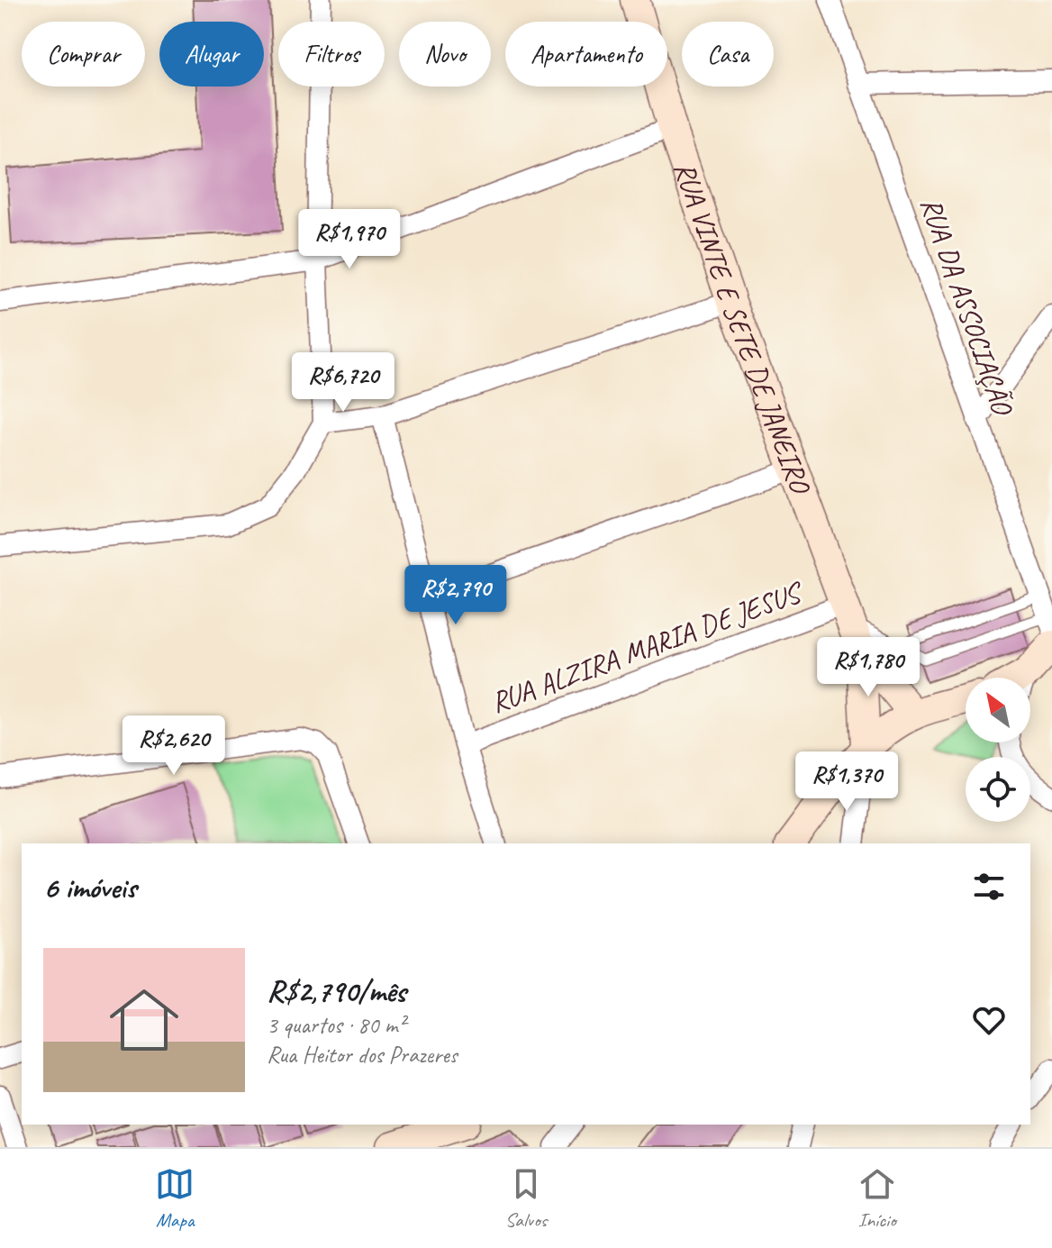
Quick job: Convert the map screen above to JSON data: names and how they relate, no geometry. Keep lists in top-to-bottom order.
{
  "streets": {
    "main road": ["RUA VINTE E SETE DE JANEIRO"],
    "street": ["RUA DA ASSOCIAÇÃO", "RUA ALZIRA MARIA DE JESUS"]
  },
  "crossings": [
    ["RUA VINTE E SETE DE JANEIRO", "RUA ALZIRA MARIA DE JESUS"]
  ],
  "north": "top left",
  "page": {
    "chip": [
      "Comprar",
      "Alugar",
      "Filtros",
      "Novo",
      "Apartamento",
      "Casa"
    ],
    "price": [
      "R$1,970",
      "R$6,720",
      "R$2,790",
      "R$1,780",
      "R$2,620",
      "R$1,370"
    ],
    "heading": "6 imóveis",
    "list": [
      {
        "name": "R$2,790/mês",
        "note": "3 quartos · 80 m² · Rua Heitor dos Prazeres"
      }
    ],
    "tabs": ["Mapa", "Salvos", "Início"]
  }
}
